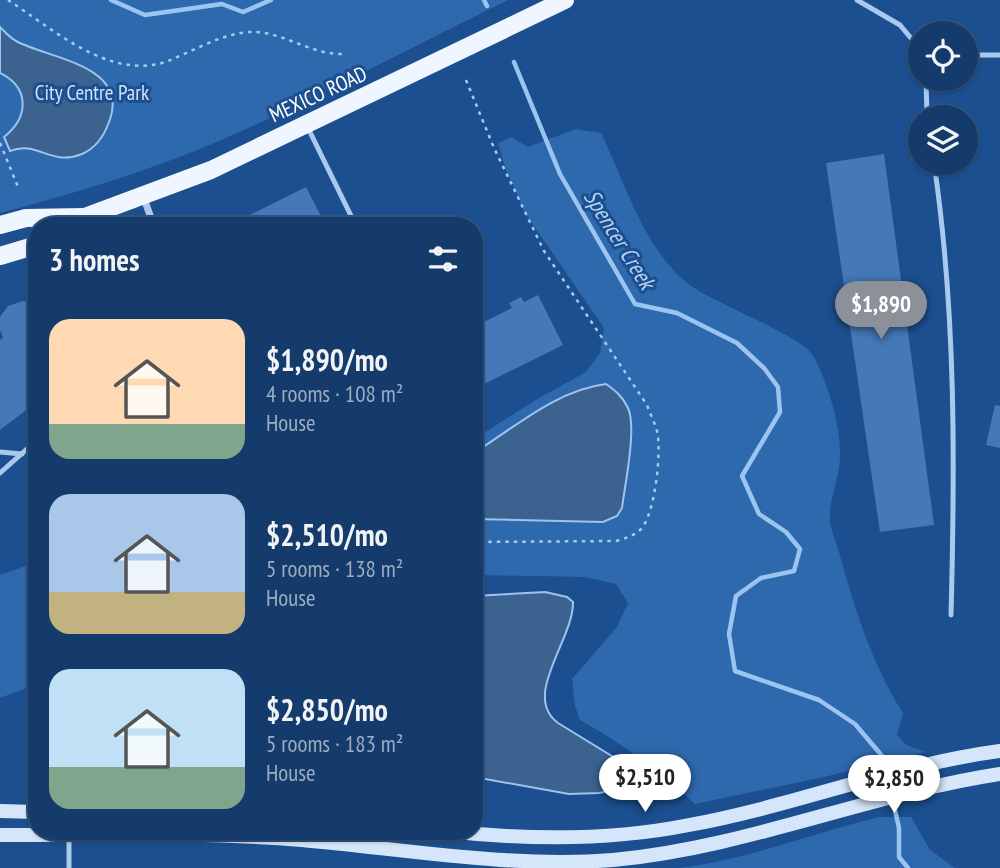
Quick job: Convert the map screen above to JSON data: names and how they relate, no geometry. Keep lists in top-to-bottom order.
{
  "streets": {
    "main road": ["MEXICO ROAD"]
  },
  "water": ["Spencer Creek"],
  "parks": ["City Centre Park"],
  "page": {
    "heading": "3 homes",
    "price": ["$1,890", "$2,510", "$2,850"],
    "list": [
      {
        "name": "$1,890/mo",
        "note": "4 rooms · 108 m² · House"
      },
      {
        "name": "$2,510/mo",
        "note": "5 rooms · 138 m² · House"
      },
      {
        "name": "$2,850/mo",
        "note": "5 rooms · 183 m² · House"
      }
    ]
  }
}
